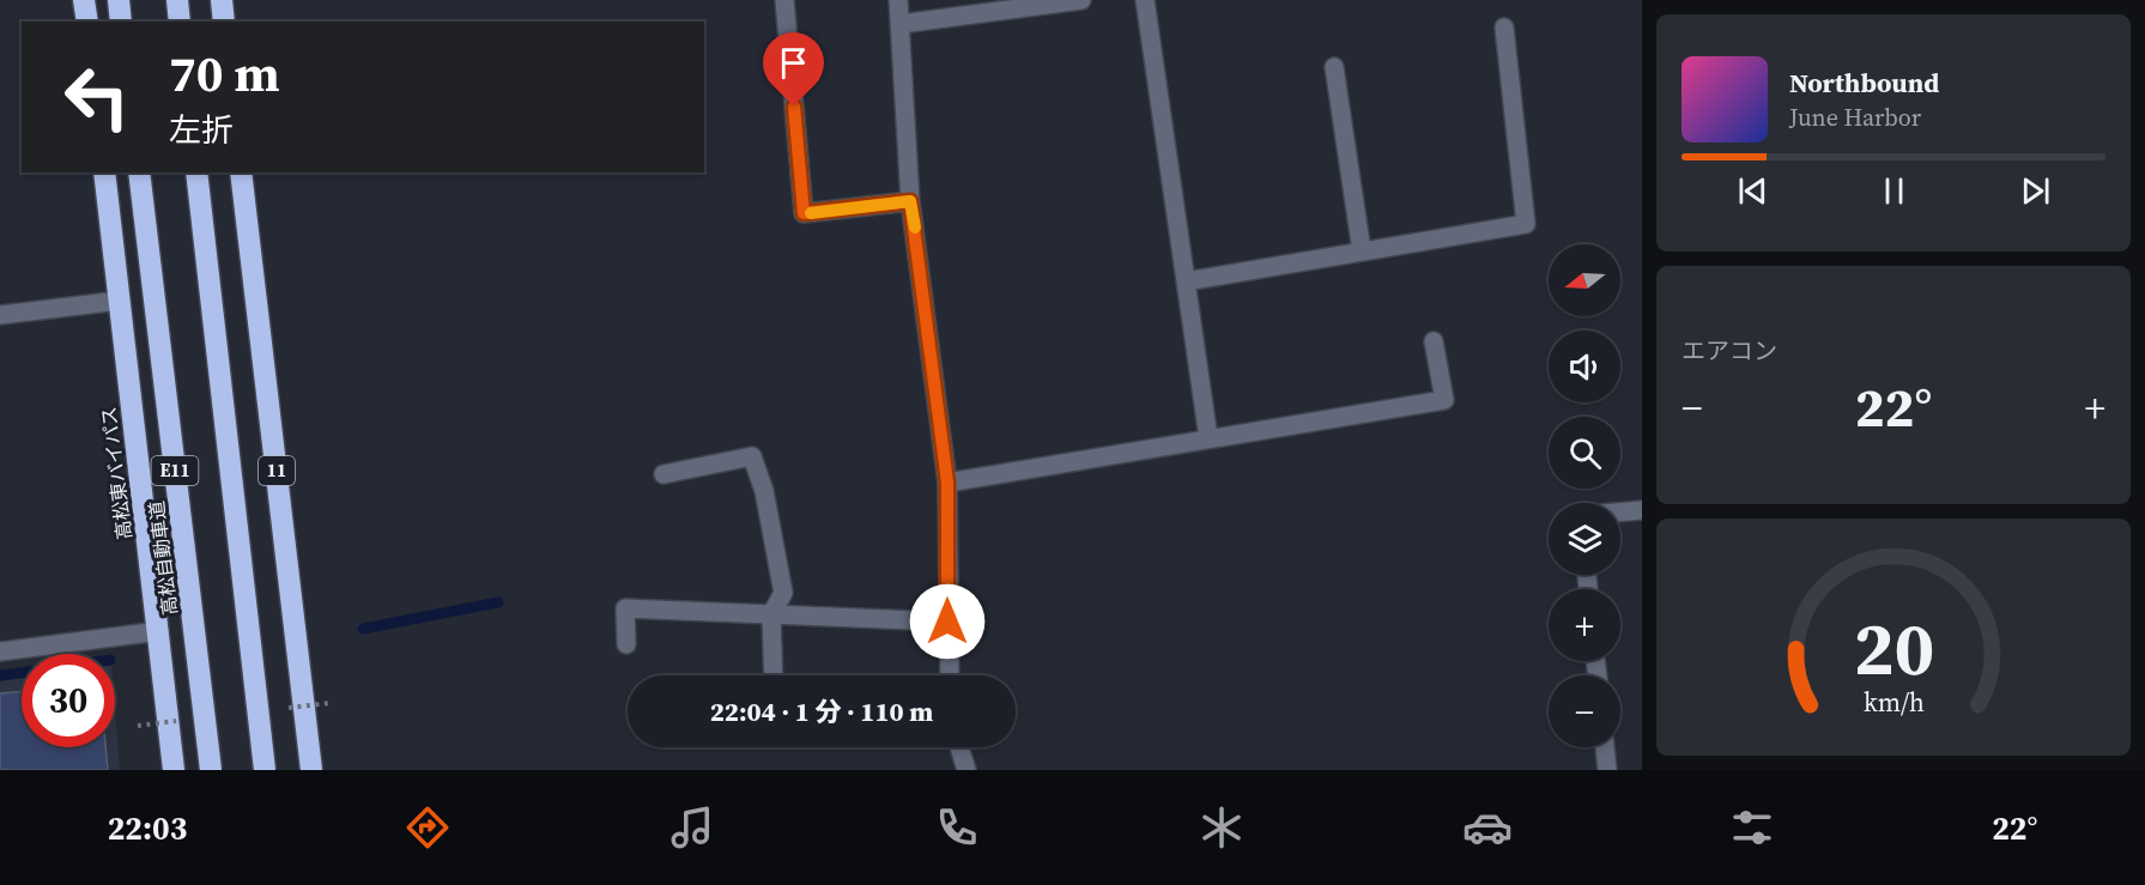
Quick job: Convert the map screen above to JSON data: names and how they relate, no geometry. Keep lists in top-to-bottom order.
{
  "streets": {
    "highway": [
      "E11",
      "11",
      "高松東バイパス",
      "高松自動車道"
    ]
  },
  "north": "left",
  "page": {
    "turn": ["70 m", "左折"],
    "song": ["Northbound", "June Harbor"],
    "map_buttons": ["+", "−"],
    "tile": "エアコン",
    "heat": ["−", "22°", "+"],
    "limit": "30",
    "trip": "22:04 · 1 分 · 110 m",
    "tabs": ["22:03", "22°"],
    "gauge": ["20", "km/h"]
  }
}
